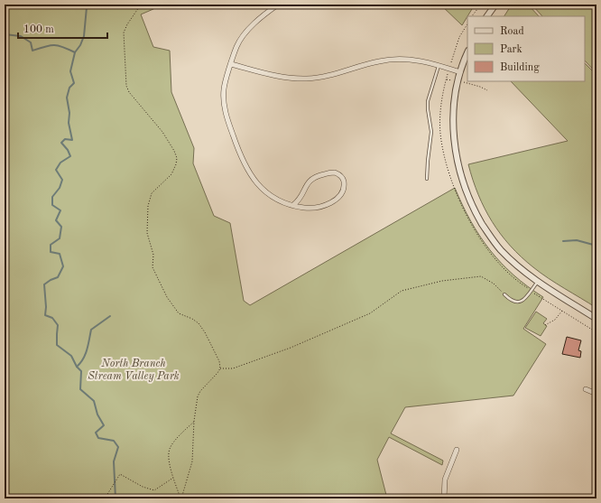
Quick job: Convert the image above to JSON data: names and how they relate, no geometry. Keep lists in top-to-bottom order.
{
  "parks": ["North Branch Stream Valley Park"],
  "legend": ["Road", "Park", "Building"],
  "scale_bar": "100 m"
}
